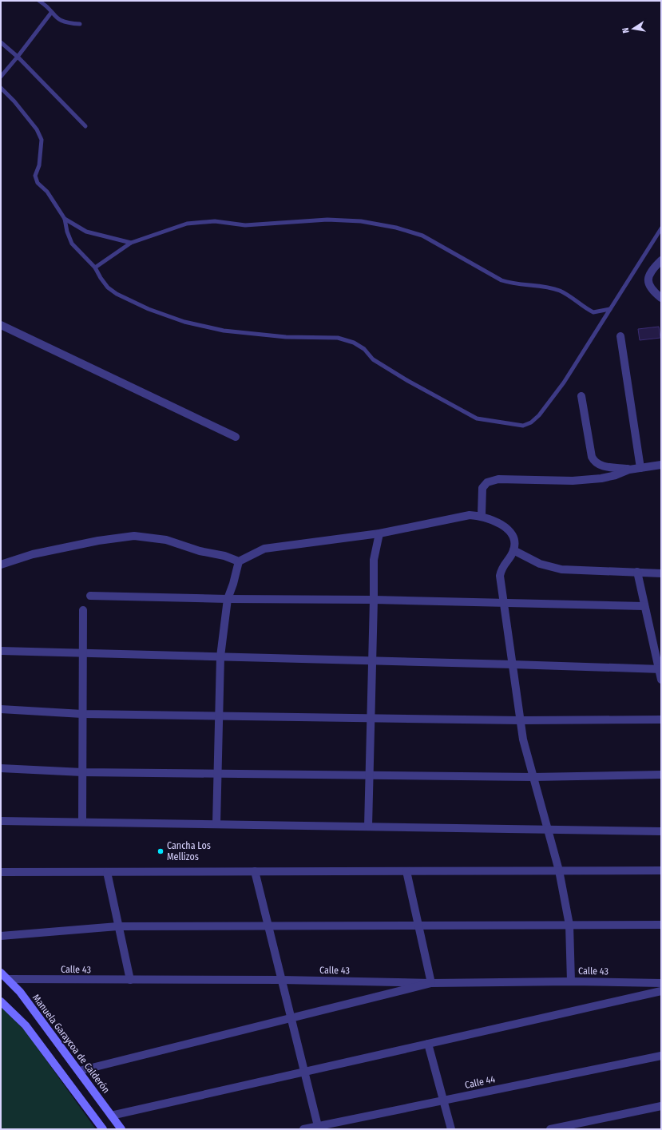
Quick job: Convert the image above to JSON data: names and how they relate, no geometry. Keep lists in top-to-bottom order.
{
  "streets": {
    "street": ["Calle 43", "Manuela Garaycoa de Calderón", "Calle 44"]
  },
  "crossings": [
    ["Calle 43", "Manuela Garaycoa de Calderón"]
  ],
  "places": ["Cancha Los Mellizos"],
  "north": "left"
}
